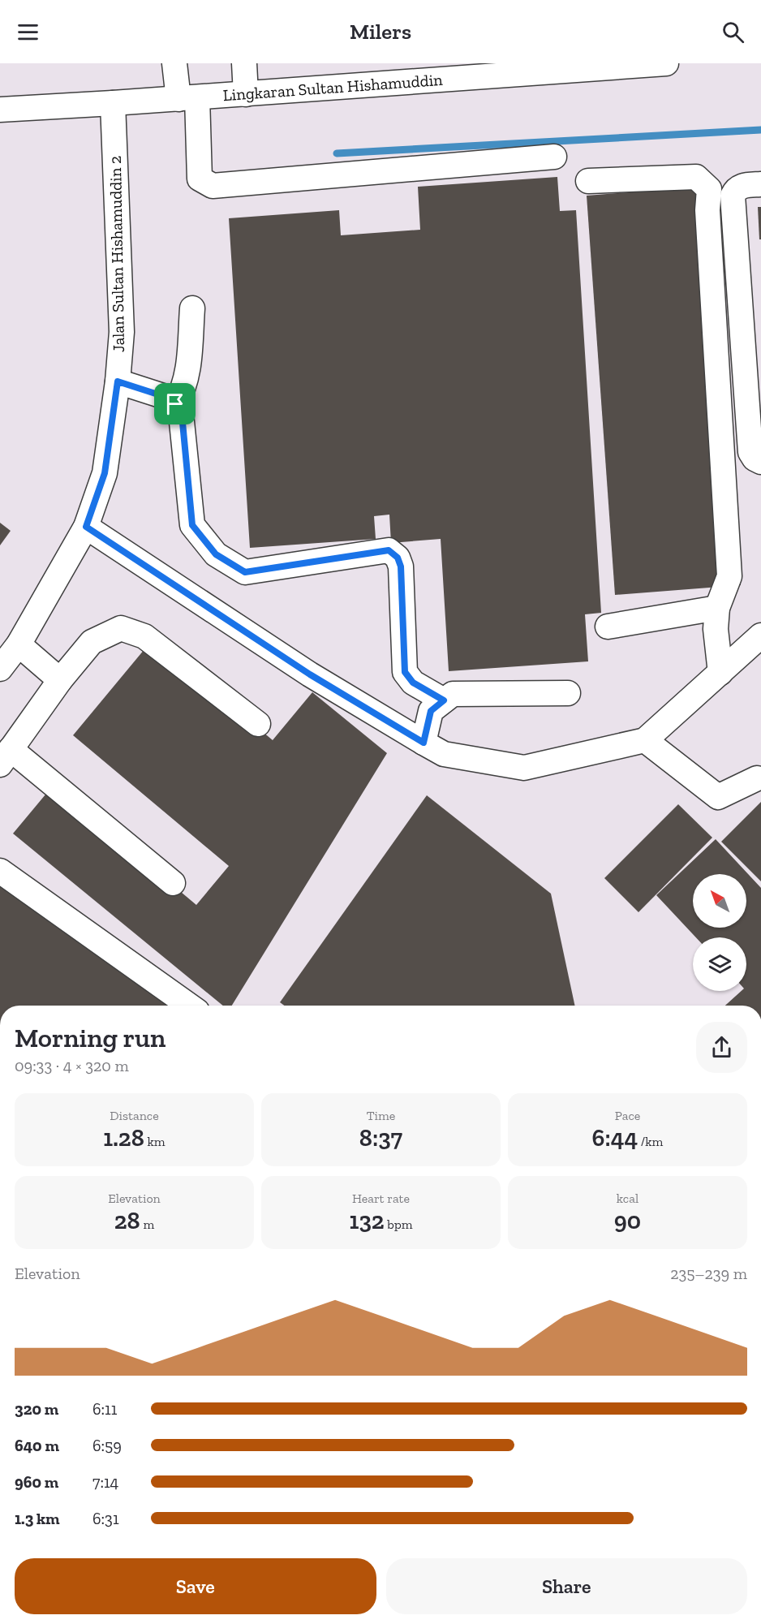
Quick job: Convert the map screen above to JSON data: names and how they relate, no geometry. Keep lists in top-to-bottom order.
{
  "streets": {
    "street": ["Lingkaran Sultan Hishamuddin", "Jalan Sultan Hishamuddin 2"]
  },
  "crossings": [
    ["Lingkaran Sultan Hishamuddin", "Jalan Sultan Hishamuddin 2"]
  ],
  "north": "top left",
  "page": {
    "header": "Milers",
    "heading": ["Morning run", "09:33 · 4 × 320 m"],
    "stats": [
      ["Distance", "1.28 km"],
      ["Time", "8:37"],
      ["Pace", "6:44 /km"],
      ["Elevation", "28 m"],
      ["Heart rate", "132 bpm"],
      ["kcal", "90"]
    ],
    "chart": ["Elevation", "235–239 m"],
    "list": [
      {
        "name": "320 m",
        "note": "6:11"
      },
      {
        "name": "640 m",
        "note": "6:59"
      },
      {
        "name": "960 m",
        "note": "7:14"
      },
      {
        "name": "1.3 km",
        "note": "6:31"
      }
    ],
    "buttons": ["Save", "Share"]
  }
}
